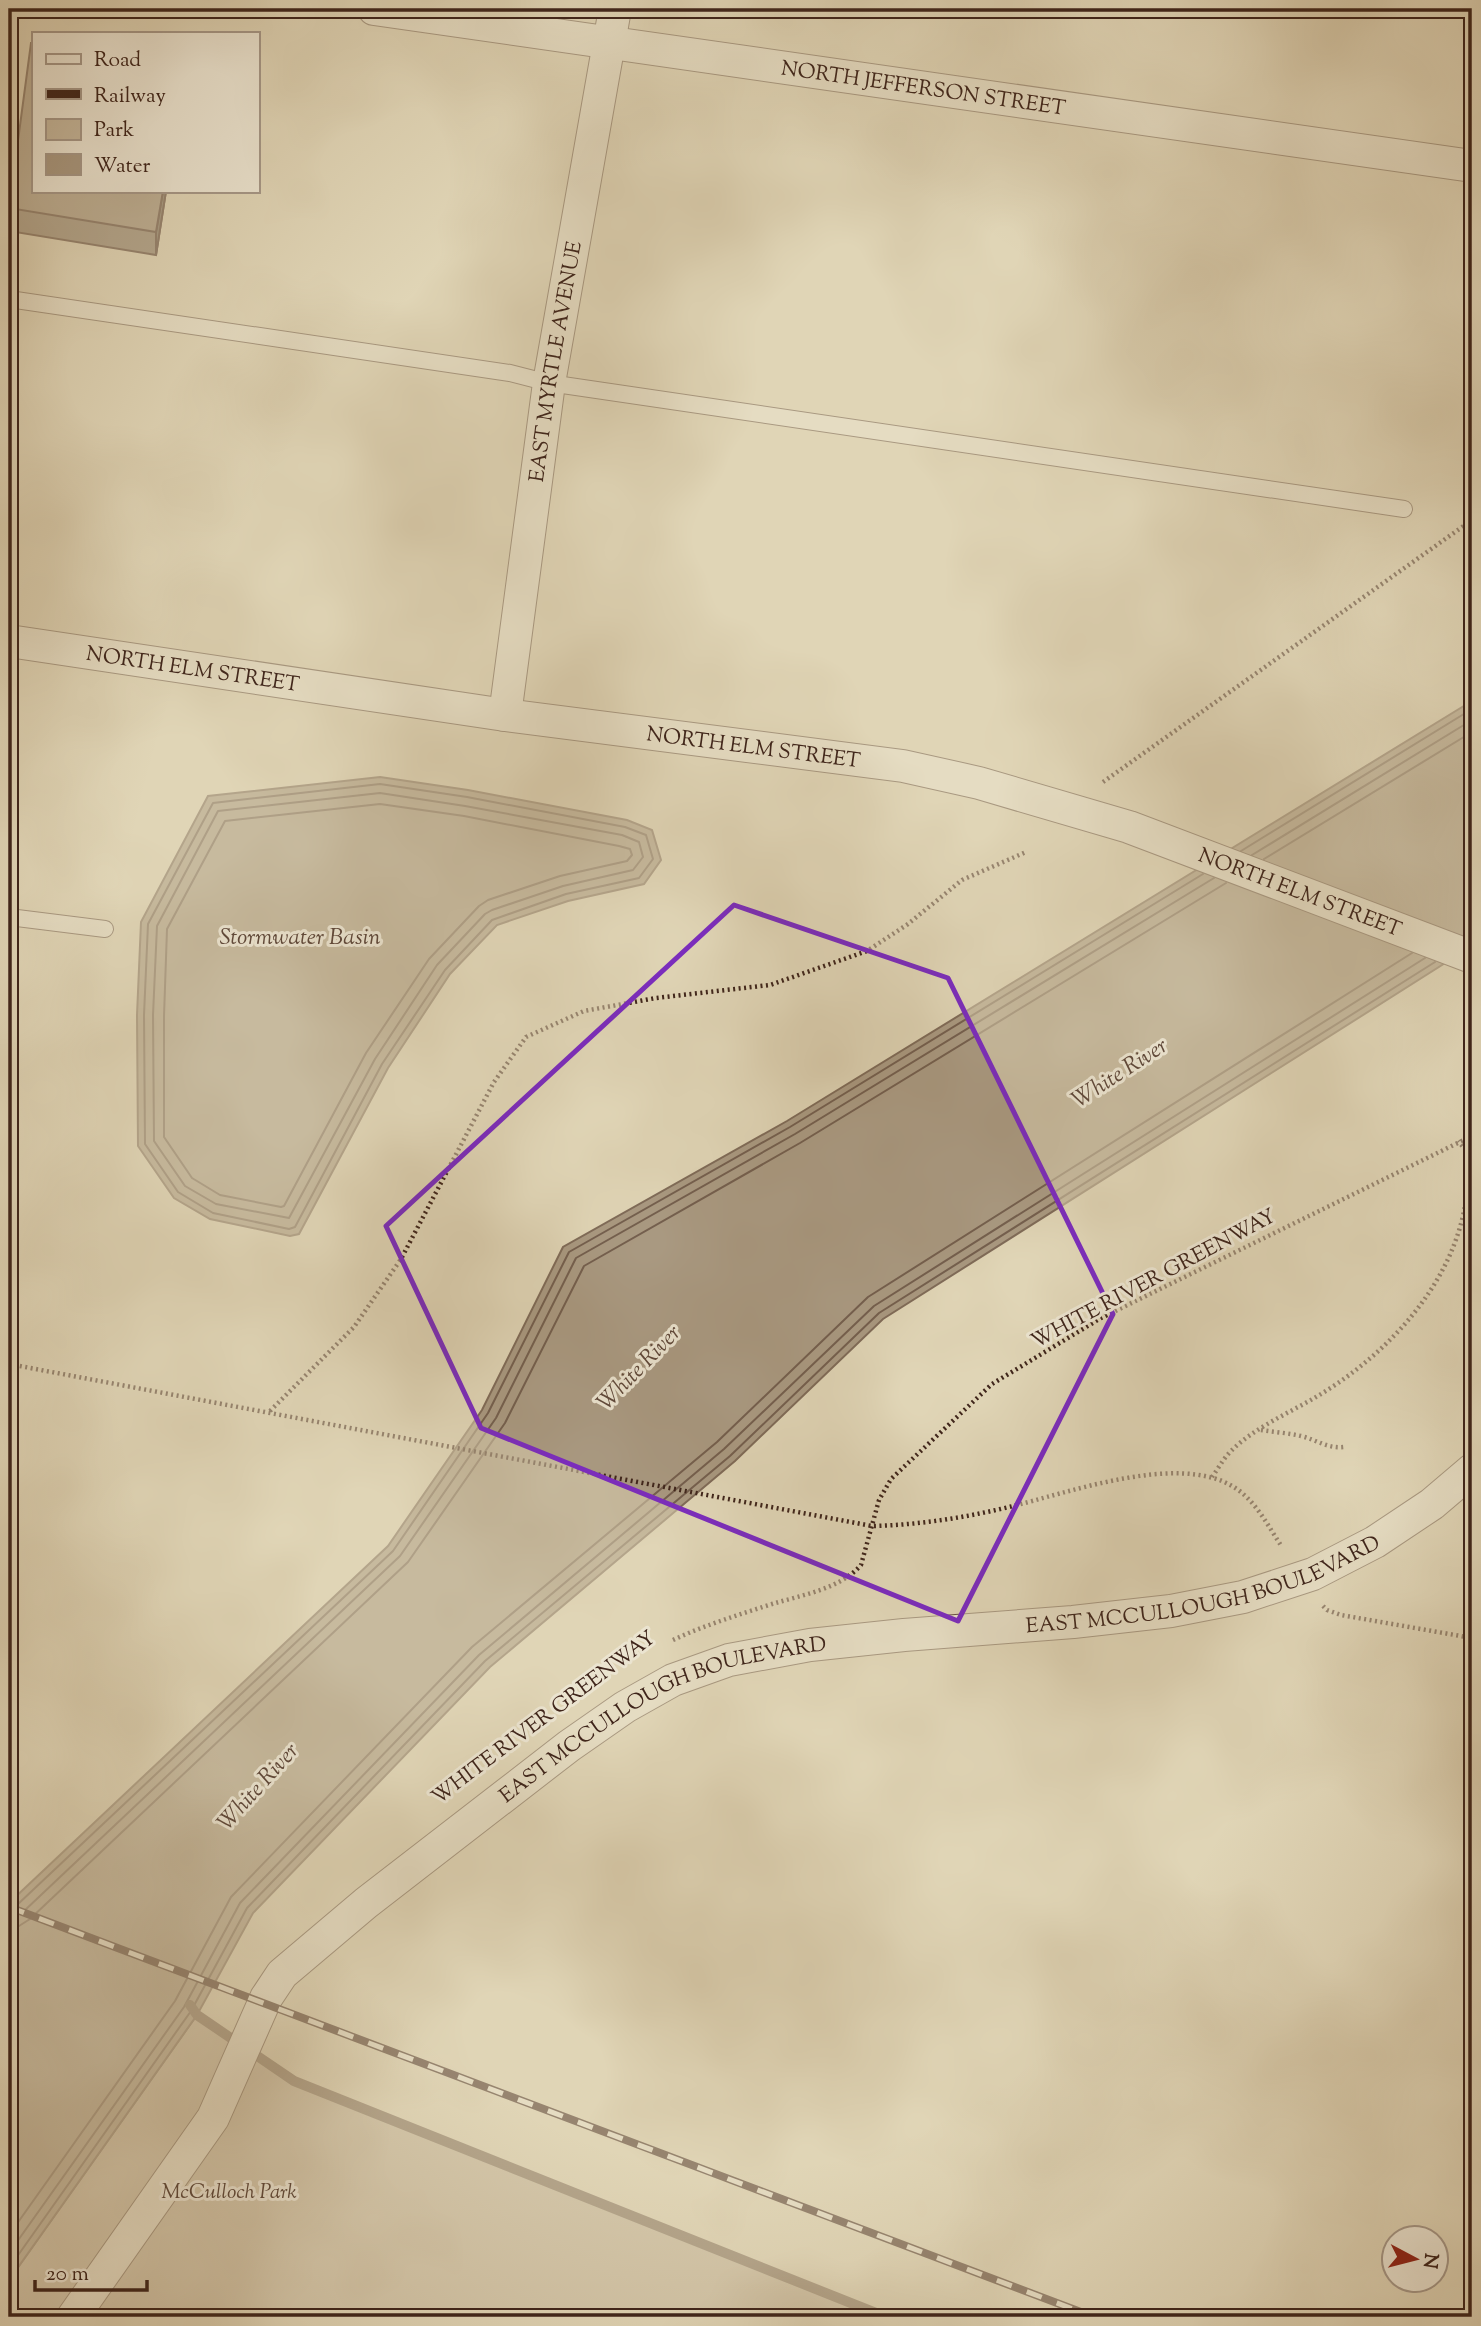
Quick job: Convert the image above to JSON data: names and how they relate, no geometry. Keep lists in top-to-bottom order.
{
  "streets": {
    "street": [
      "NORTH JEFFERSON STREET",
      "EAST MYRTLE AVENUE",
      "NORTH ELM STREET",
      "EAST MCCULLOUGH BOULEVARD"
    ],
    "path": ["WHITE RIVER GREENWAY"]
  },
  "crossings": [
    ["NORTH JEFFERSON STREET", "EAST MYRTLE AVENUE"],
    ["EAST MYRTLE AVENUE", "NORTH ELM STREET"]
  ],
  "water": ["Stormwater Basin", "White River"],
  "parks": ["McCulloch Park"],
  "legend": [
    "Road",
    "Railway",
    "Park",
    "Water"
  ],
  "scale_bar": "20 m",
  "north": "right"
}
